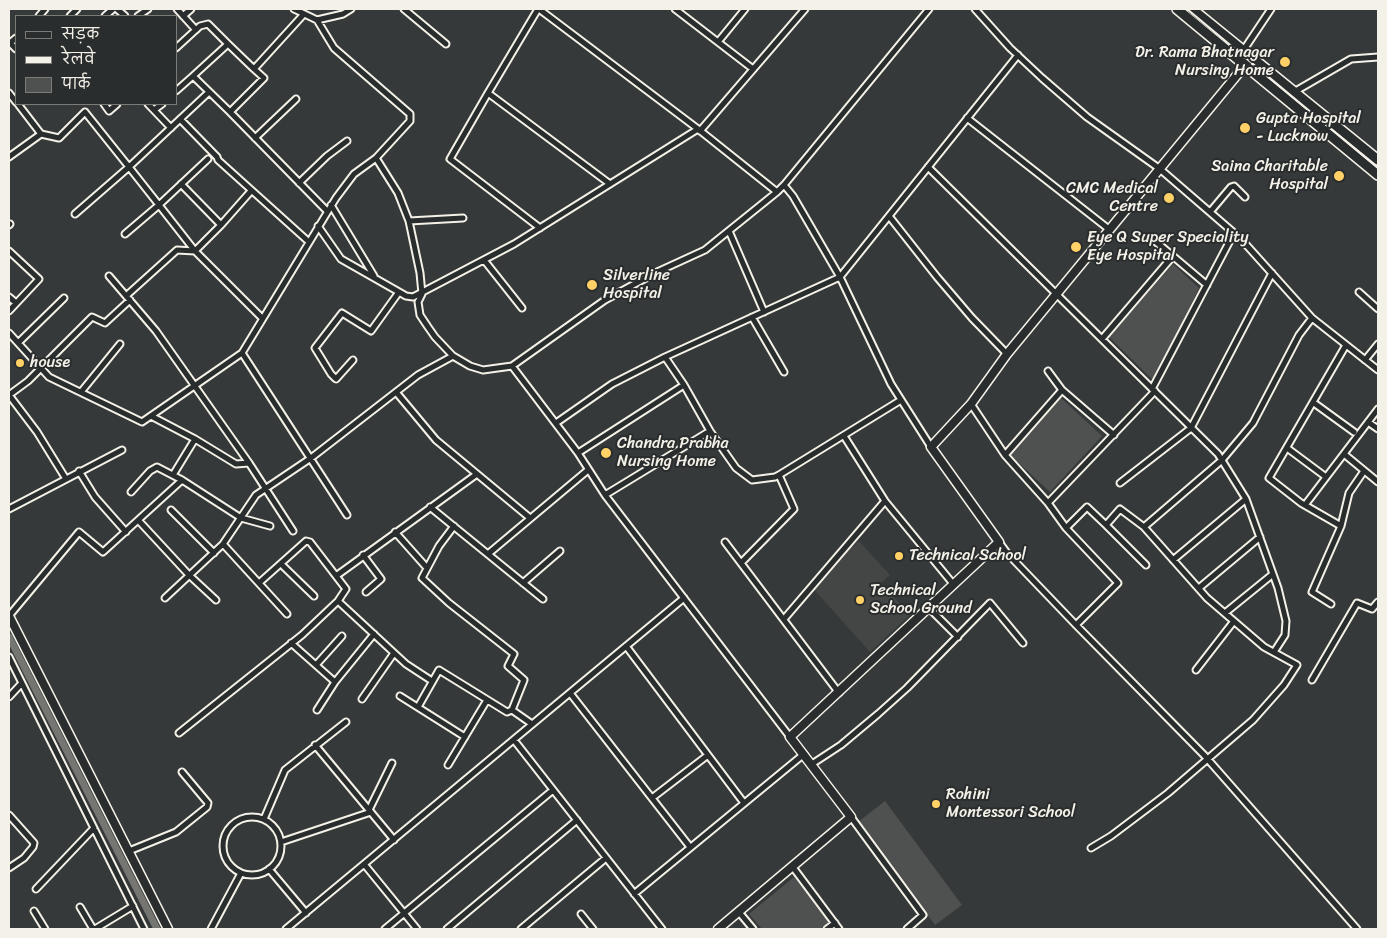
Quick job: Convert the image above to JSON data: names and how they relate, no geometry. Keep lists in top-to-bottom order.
{
  "places": [
    "Dr. Rama Bhatnagar Nursing Home",
    "Gupta Hospital - Lucknow",
    "Saina Charitable Hospital",
    "CMC Medical Centre",
    "Eye Q Super Speciality Eye Hospital",
    "Silverline Hospital",
    "house",
    "Chandra Prabha Nursing Home",
    "Technical School",
    "Technical School Ground",
    "Rohini Montessori School"
  ],
  "legend": ["सड़क", "रेलवे", "पार्क"]
}
